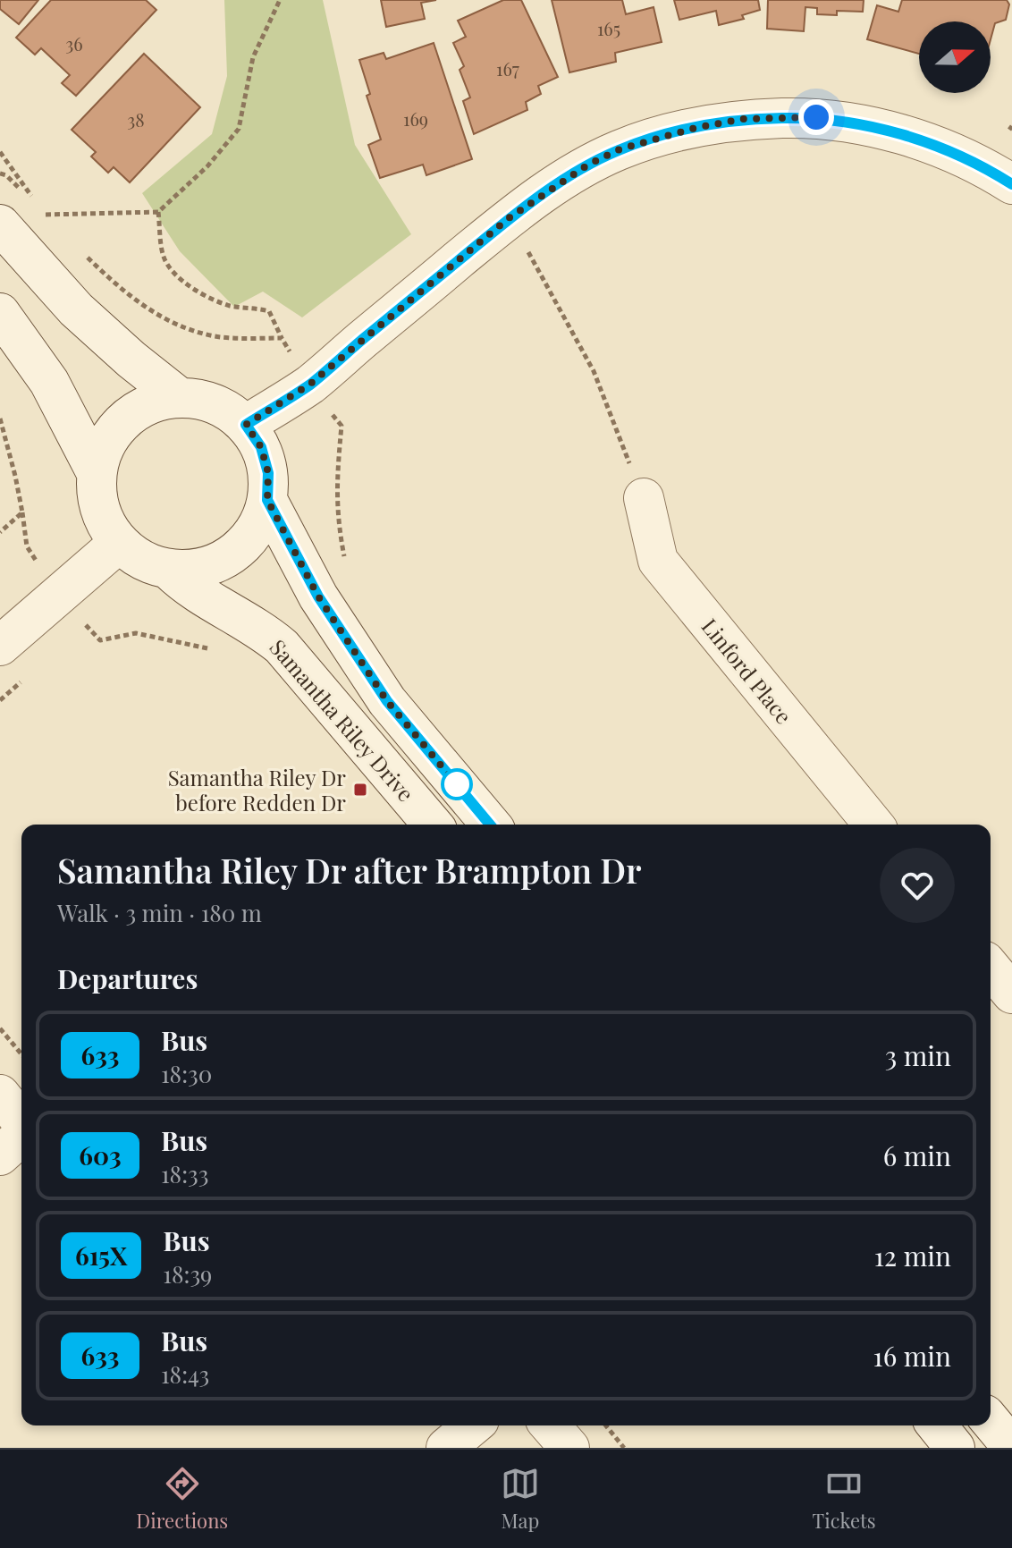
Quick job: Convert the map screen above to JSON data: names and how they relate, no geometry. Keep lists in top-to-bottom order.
{
  "streets": {
    "main road": ["Linford Place", "Samantha Riley Drive"]
  },
  "places": {
    "transit": ["Samantha Riley Dr before Redden Dr"]
  },
  "lines": ["bus line 633"],
  "house_numbers": [
    "165",
    "36",
    "167",
    "169",
    "38"
  ],
  "north": "right",
  "page": {
    "heading": [
      ["Samantha Riley Dr after Brampton Dr", "Walk · 3 min · 180 m"],
      "Departures"
    ],
    "list": [
      {
        "mark": "633",
        "name": "Bus",
        "note": "18:30",
        "value": "3 min"
      },
      {
        "mark": "603",
        "name": "Bus",
        "note": "18:33",
        "value": "6 min"
      },
      {
        "mark": "615X",
        "name": "Bus",
        "note": "18:39",
        "value": "12 min"
      },
      {
        "mark": "633",
        "name": "Bus",
        "note": "18:43",
        "value": "16 min"
      }
    ],
    "tabs": ["Directions", "Map", "Tickets"]
  }
}
